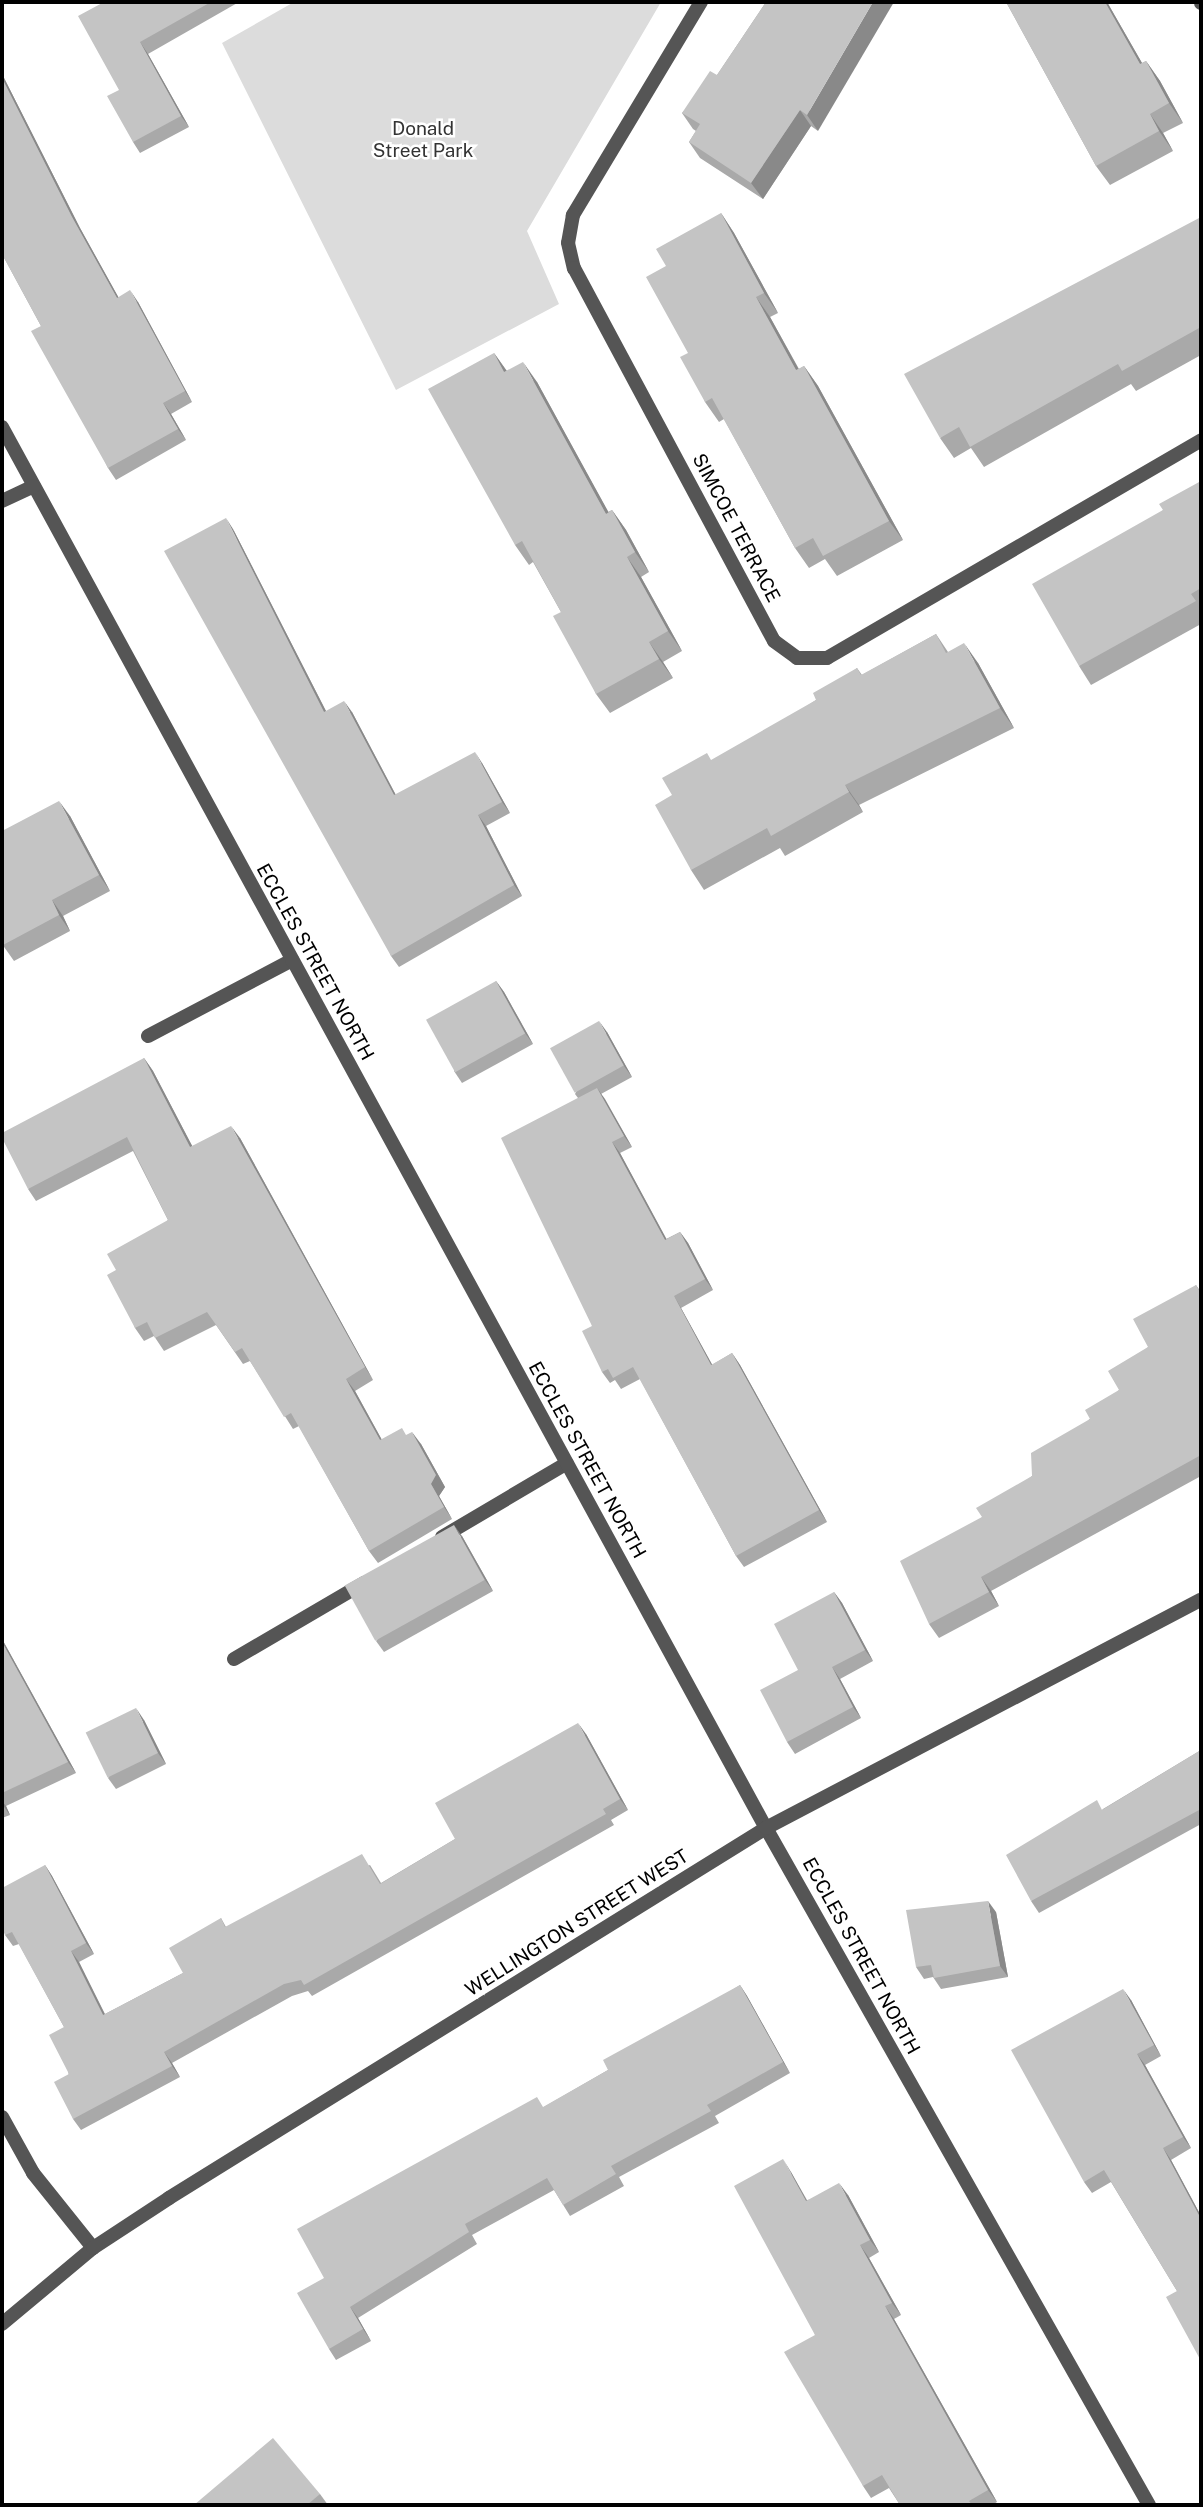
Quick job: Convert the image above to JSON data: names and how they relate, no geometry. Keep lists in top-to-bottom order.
{
  "streets": {
    "street": ["SIMCOE TERRACE", "ECCLES STREET NORTH", "WELLINGTON STREET WEST"]
  },
  "crossings": [
    ["ECCLES STREET NORTH", "WELLINGTON STREET WEST"]
  ],
  "parks": ["Donald Street Park"]
}
